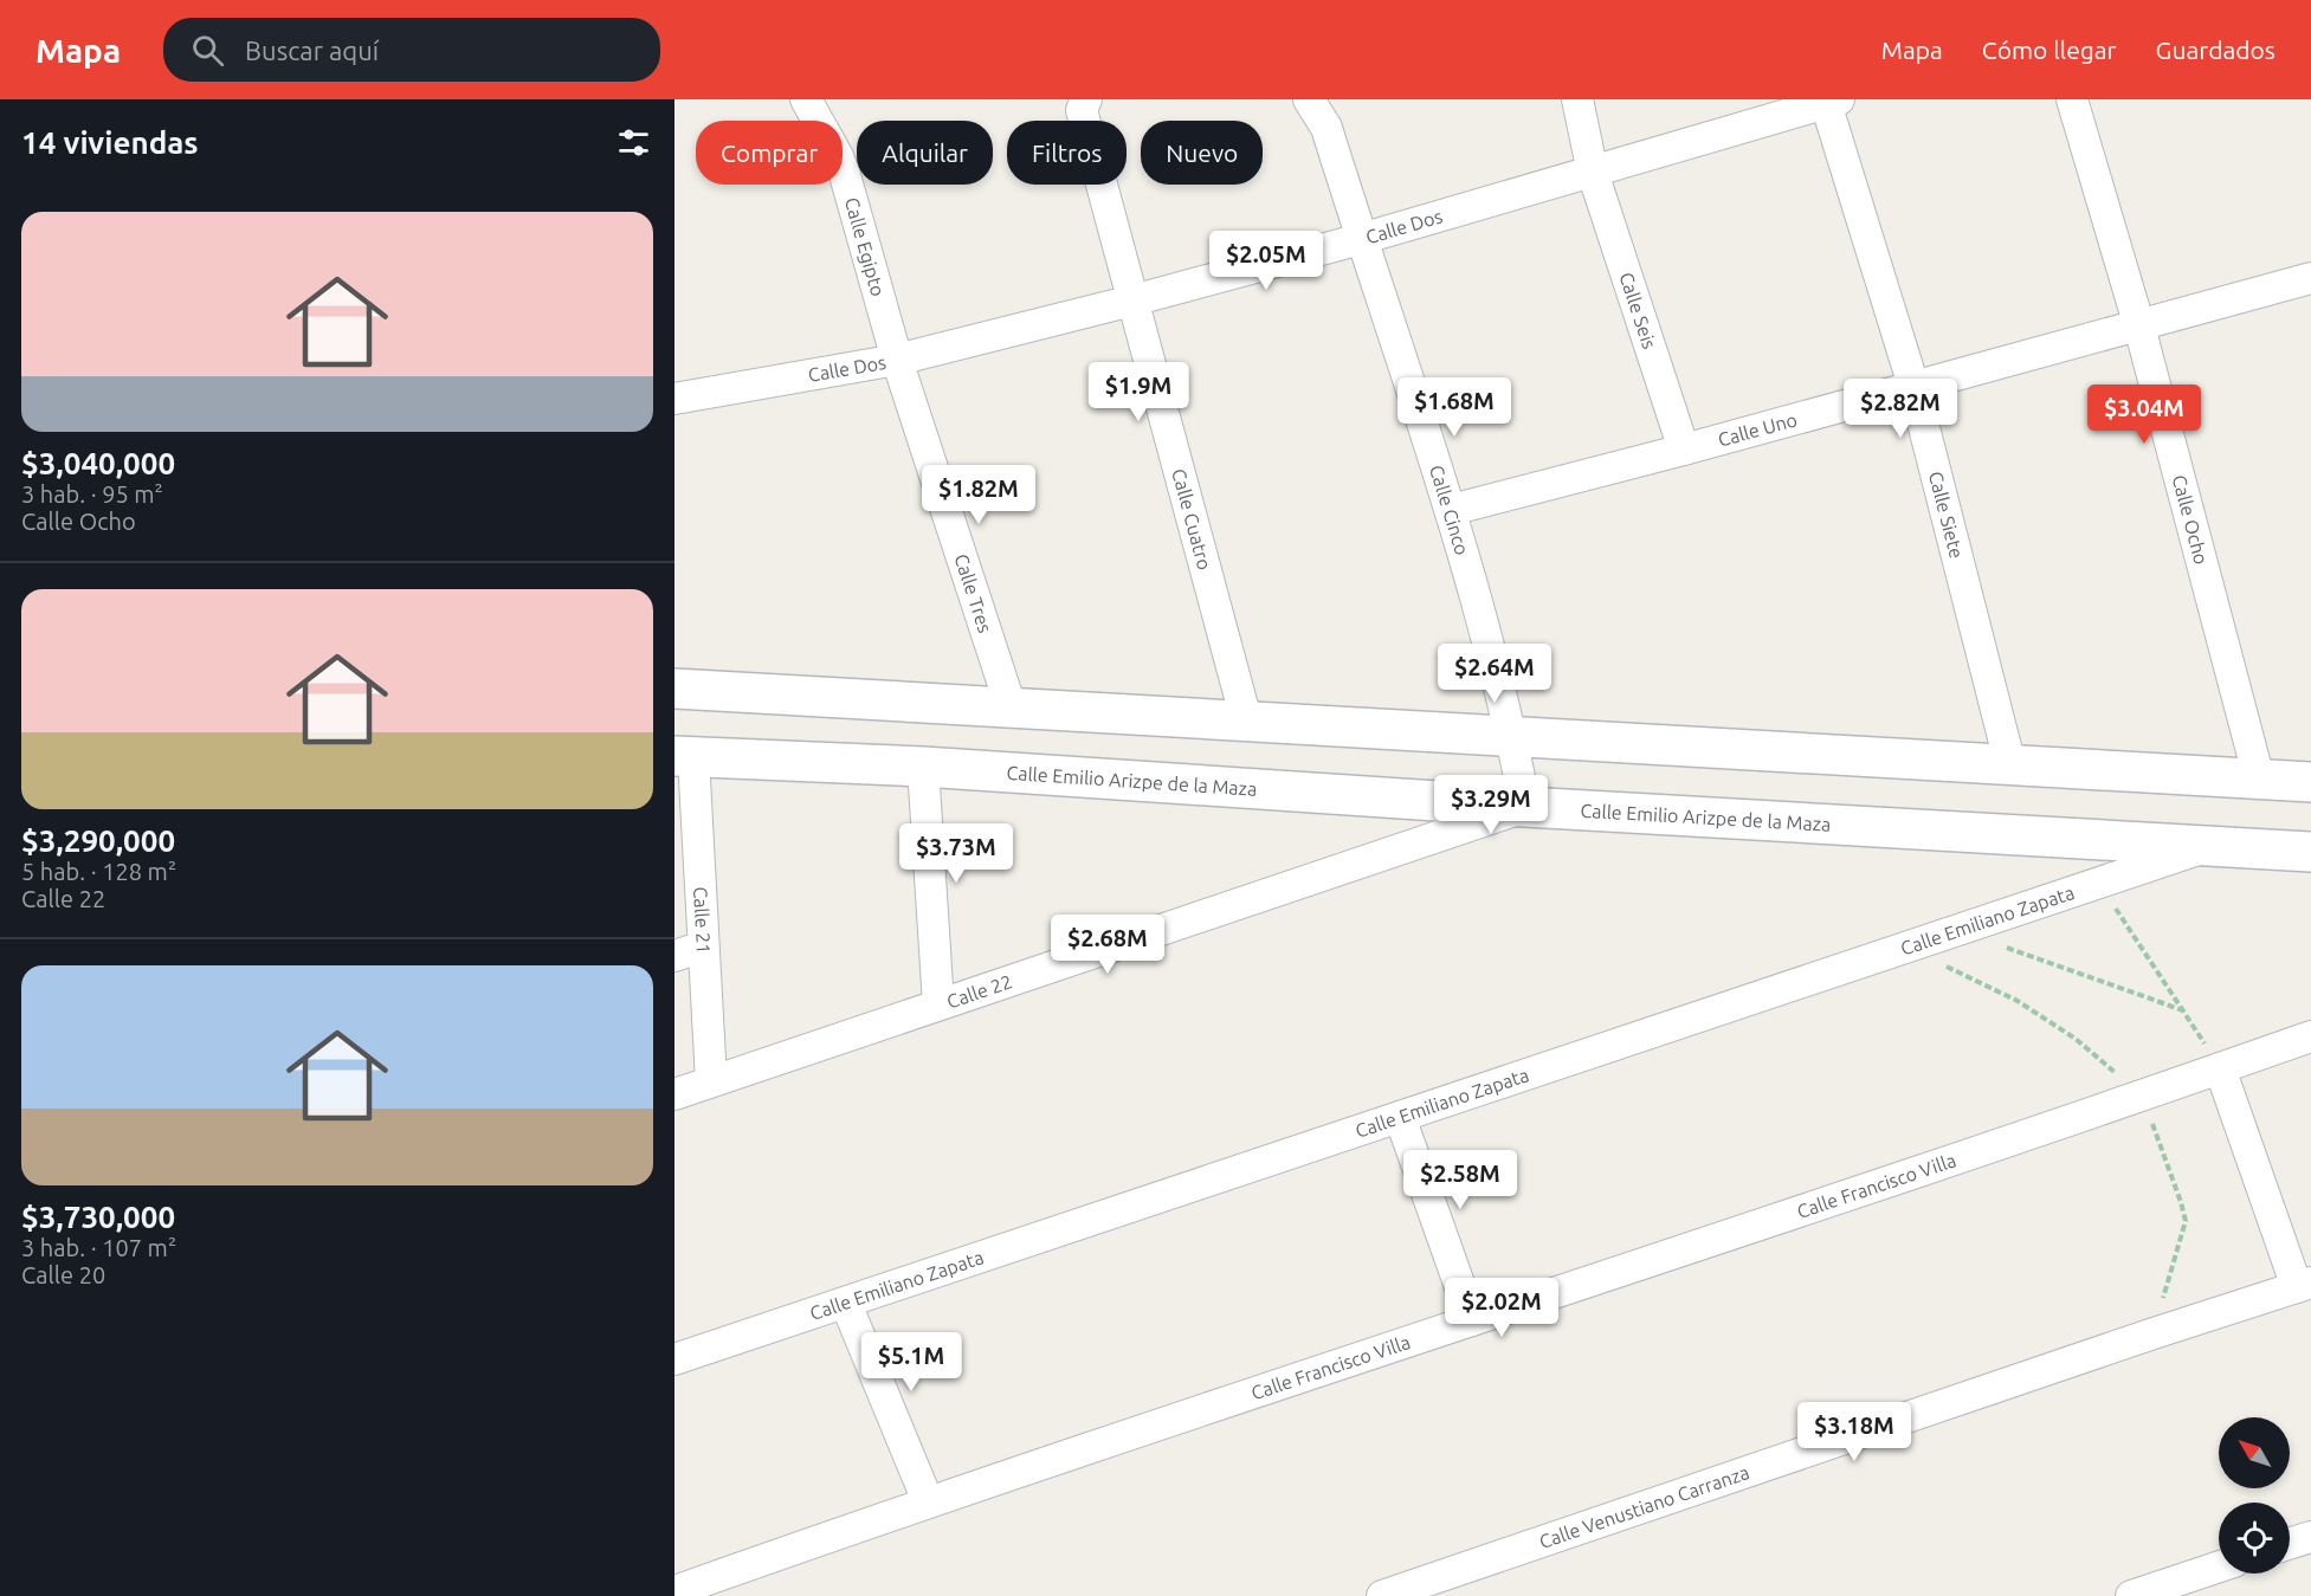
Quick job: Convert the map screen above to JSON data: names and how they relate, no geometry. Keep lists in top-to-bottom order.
{
  "streets": {
    "street": [
      "Calle Dos",
      "Calle Egipto",
      "Calle Seis",
      "Calle Uno",
      "Calle Cinco",
      "Calle Siete",
      "Calle Cuatro",
      "Calle Ocho",
      "Calle Tres",
      "Calle Emilio Arizpe de la Maza",
      "Calle 21",
      "Calle Emiliano Zapata",
      "Calle 22",
      "Calle Francisco Villa",
      "Calle Venustiano Carranza"
    ]
  },
  "crossings": [
    ["Calle Dos", "Calle Egipto"],
    ["Calle Dos", "Calle Seis"],
    ["Calle Dos", "Calle Cinco"],
    ["Calle Dos", "Calle Siete"],
    ["Calle Dos", "Calle Cuatro"],
    ["Calle Dos", "Calle Tres"],
    ["Calle Egipto", "Calle Tres"],
    ["Calle Seis", "Calle Uno"],
    ["Calle Uno", "Calle Cinco"],
    ["Calle Uno", "Calle Siete"],
    ["Calle Uno", "Calle Ocho"],
    ["Calle Cinco", "Calle Emilio Arizpe de la Maza"],
    ["Calle Cinco", "Calle 22"],
    ["Calle Emilio Arizpe de la Maza", "Calle 21"],
    ["Calle Emilio Arizpe de la Maza", "Calle Emiliano Zapata"],
    ["Calle Emilio Arizpe de la Maza", "Calle 22"],
    ["Calle 21", "Calle 22"]
  ],
  "north": "top left",
  "page": {
    "header": "Mapa",
    "search": "Buscar aquí",
    "nav": ["Mapa", "Cómo llegar", "Guardados"],
    "heading": "14 viviendas",
    "chip": [
      "Comprar",
      "Alquilar",
      "Filtros",
      "Nuevo"
    ],
    "list": [
      {
        "name": "$3,040,000",
        "note": "3 hab. · 95 m² · Calle Ocho"
      },
      {
        "name": "$3,290,000",
        "note": "5 hab. · 128 m² · Calle 22"
      },
      {
        "name": "$3,730,000",
        "note": "3 hab. · 107 m² · Calle 20"
      }
    ],
    "price": [
      "$2.05M",
      "$1.9M",
      "$1.68M",
      "$2.82M",
      "$3.04M",
      "$1.82M",
      "$2.64M",
      "$3.29M",
      "$3.73M",
      "$2.68M",
      "$2.58M",
      "$2.02M",
      "$5.1M",
      "$3.18M"
    ]
  }
}
